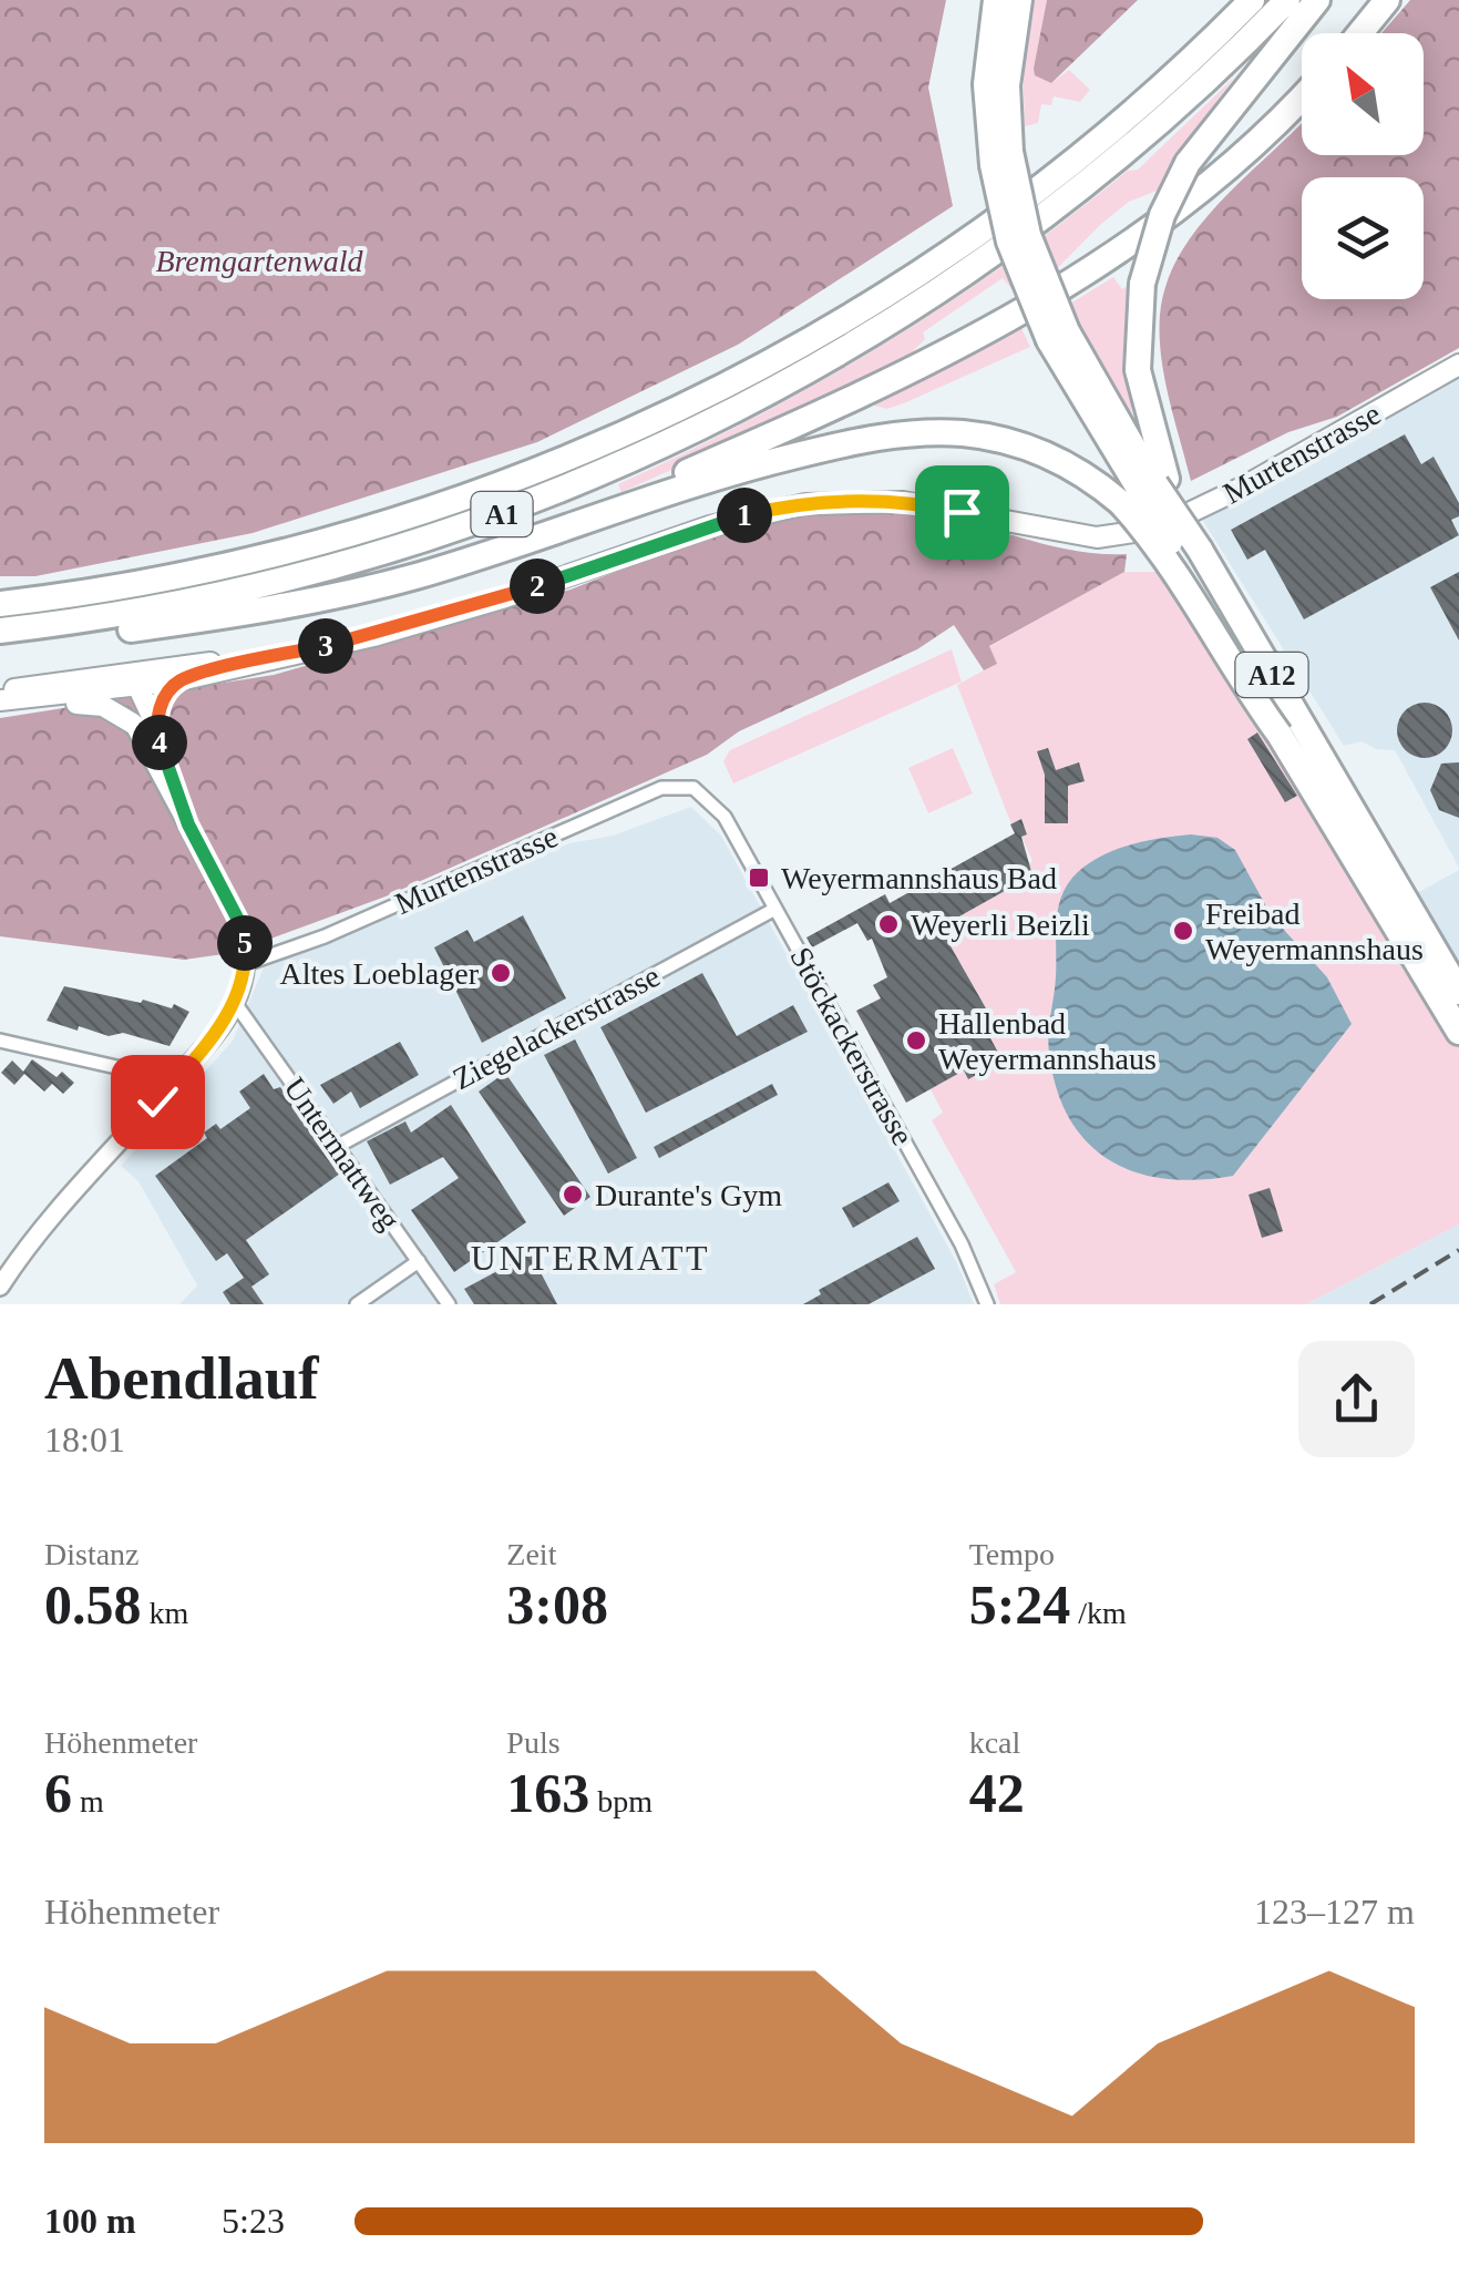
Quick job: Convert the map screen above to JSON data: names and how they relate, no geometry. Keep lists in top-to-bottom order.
{
  "streets": {
    "highway": ["A1", "A12"],
    "main road": ["Murtenstrasse"],
    "street": ["Ziegelackerstrasse", "Stöckackerstrasse", "Untermattweg"]
  },
  "crossings": [
    ["Murtenstrasse", "Stöckackerstrasse"],
    ["Ziegelackerstrasse", "Stöckackerstrasse"],
    ["Ziegelackerstrasse", "Untermattweg"]
  ],
  "districts": ["UNTERMATT"],
  "parks": ["Bremgartenwald"],
  "places": {
    "transit": ["Weyermannshaus Bad"],
    "other": [
      "Weyerli Beizli",
      "Freibad Weyermannshaus",
      "Altes Loeblager",
      "Hallenbad Weyermannshaus",
      "Durante's Gym"
    ]
  },
  "north": "top left",
  "page": {
    "pins": [
      "1",
      "2",
      "3",
      "4",
      "5"
    ],
    "heading": ["Abendlauf", "18:01"],
    "stats": [
      ["Distanz", "0.58 km"],
      ["Zeit", "3:08"],
      ["Tempo", "5:24 /km"],
      ["Höhenmeter", "6 m"],
      ["Puls", "163 bpm"],
      ["kcal", "42"]
    ],
    "chart": ["Höhenmeter", "123–127 m"],
    "list": [
      {
        "name": "100 m",
        "note": "5:23"
      }
    ]
  }
}
